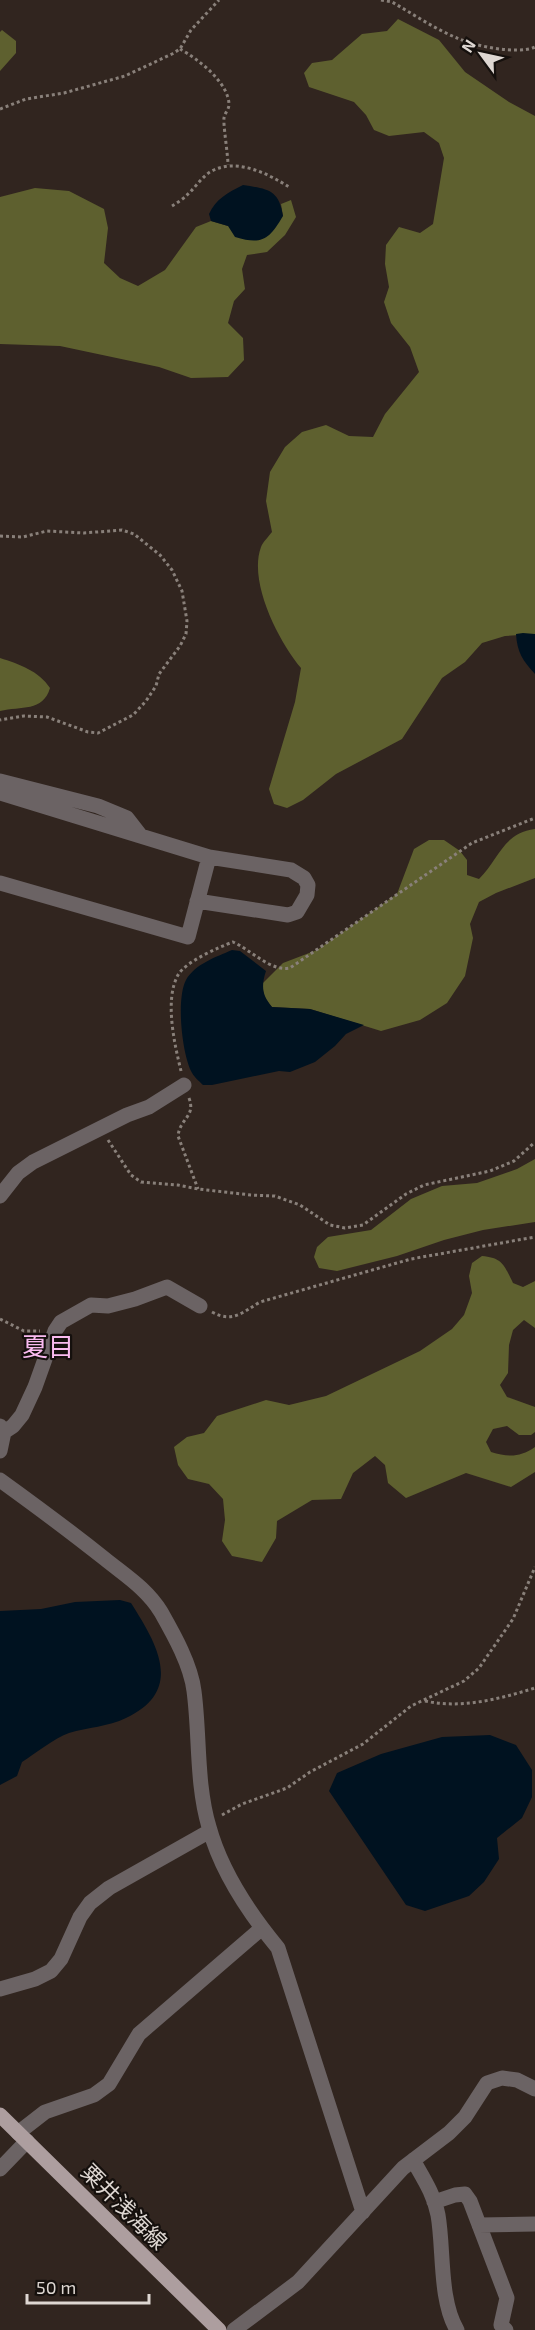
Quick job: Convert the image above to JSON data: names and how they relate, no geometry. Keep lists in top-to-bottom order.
{
  "streets": {
    "main road": ["粟井浅海線"]
  },
  "districts": ["夏目"],
  "scale_bar": "50 m",
  "north": "top left"
}
